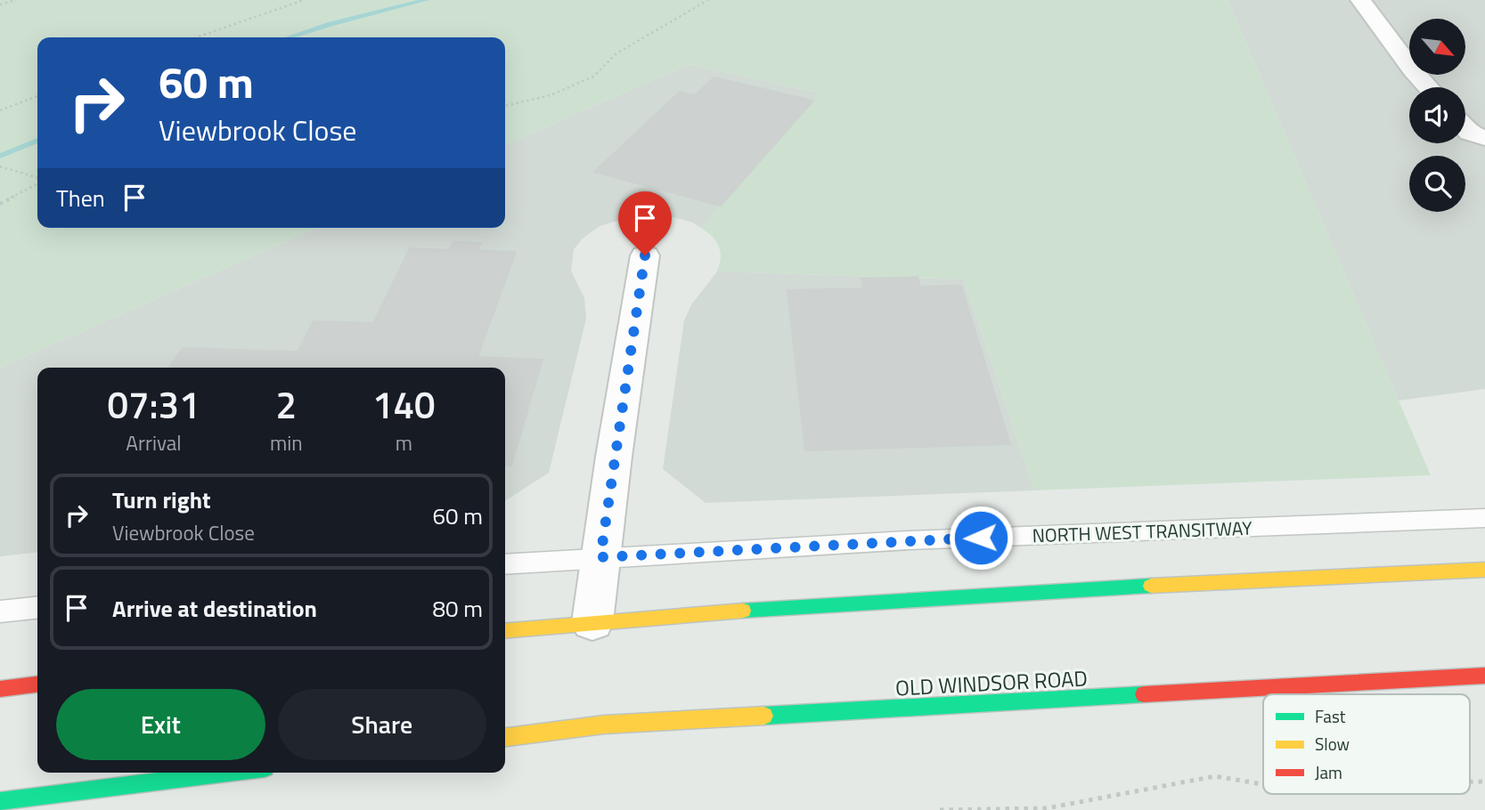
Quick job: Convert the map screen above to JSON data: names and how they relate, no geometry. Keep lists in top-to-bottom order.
{
  "streets": {
    "highway": ["OLD WINDSOR ROAD"],
    "lane": ["NORTH WEST TRANSITWAY"]
  },
  "legend": ["Fast", "Slow", "Jam"],
  "north": "bottom right",
  "page": {
    "turn": ["60 m", "Viewbrook Close"],
    "then": "Then",
    "eta": [
      "07:31",
      "Arrival",
      "2",
      "min",
      "140",
      "m"
    ],
    "list": [
      {
        "name": "Turn right",
        "note": "Viewbrook Close",
        "value": "60 m"
      },
      {
        "name": "Arrive at destination",
        "value": "80 m"
      }
    ],
    "buttons": ["Exit", "Share"]
  }
}
